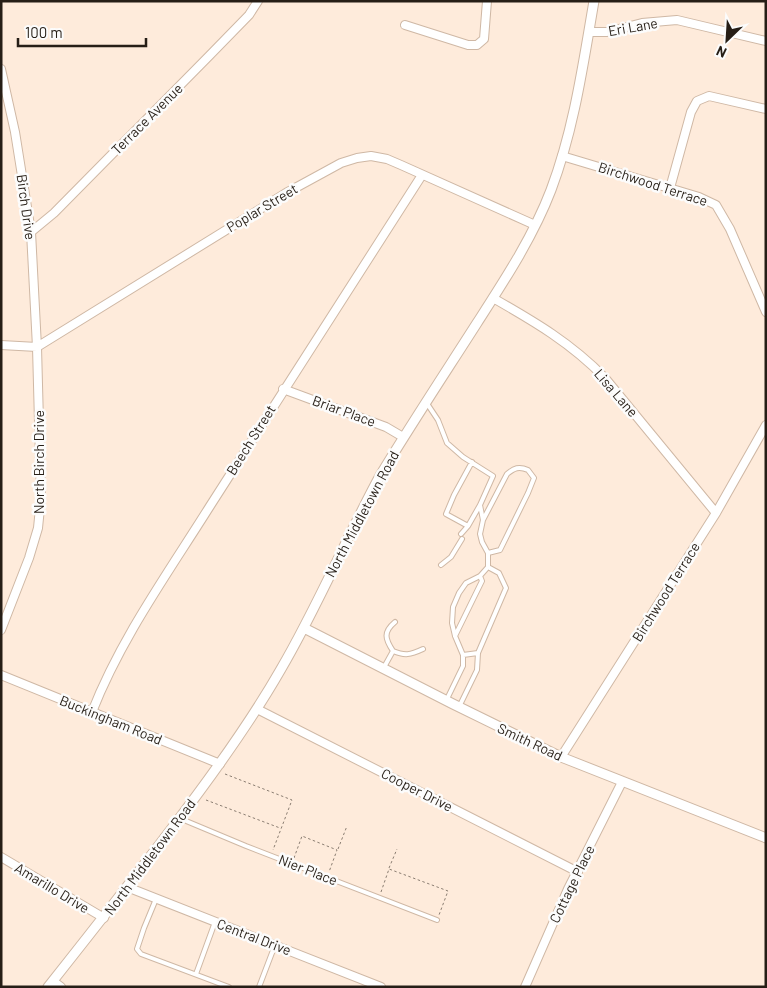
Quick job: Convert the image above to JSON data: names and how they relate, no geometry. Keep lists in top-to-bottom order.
{
  "streets": {
    "street": [
      "Eri Lane",
      "Terrace Avenue",
      "Birchwood Terrace",
      "Birch Drive",
      "Poplar Street",
      "Lisa Lane",
      "Briar Place",
      "Beech Street",
      "North Birch Drive",
      "North Middletown Road",
      "Buckingham Road",
      "Smith Road",
      "Cooper Drive",
      "Cottage Place",
      "Amarillo Drive",
      "Central Drive"
    ],
    "lane": ["Nier Place"]
  },
  "crossings": [
    ["Eri Lane", "North Middletown Road"],
    ["Terrace Avenue", "Birch Drive"],
    ["Birchwood Terrace", "Lisa Lane"],
    ["Birchwood Terrace", "North Middletown Road"],
    ["Birchwood Terrace", "Smith Road"],
    ["Birch Drive", "Poplar Street"],
    ["Birch Drive", "North Birch Drive"],
    ["Poplar Street", "Beech Street"],
    ["Poplar Street", "North Birch Drive"],
    ["Poplar Street", "North Middletown Road"],
    ["Lisa Lane", "North Middletown Road"],
    ["Briar Place", "Beech Street"],
    ["Briar Place", "North Middletown Road"],
    ["Beech Street", "Buckingham Road"],
    ["North Middletown Road", "Buckingham Road"],
    ["North Middletown Road", "Smith Road"],
    ["North Middletown Road", "Cooper Drive"],
    ["North Middletown Road", "Nier Place"],
    ["North Middletown Road", "Amarillo Drive"],
    ["North Middletown Road", "Central Drive"],
    ["Smith Road", "Cottage Place"],
    ["Cooper Drive", "Cottage Place"]
  ],
  "scale_bar": "100 m",
  "north": "bottom left"
}
